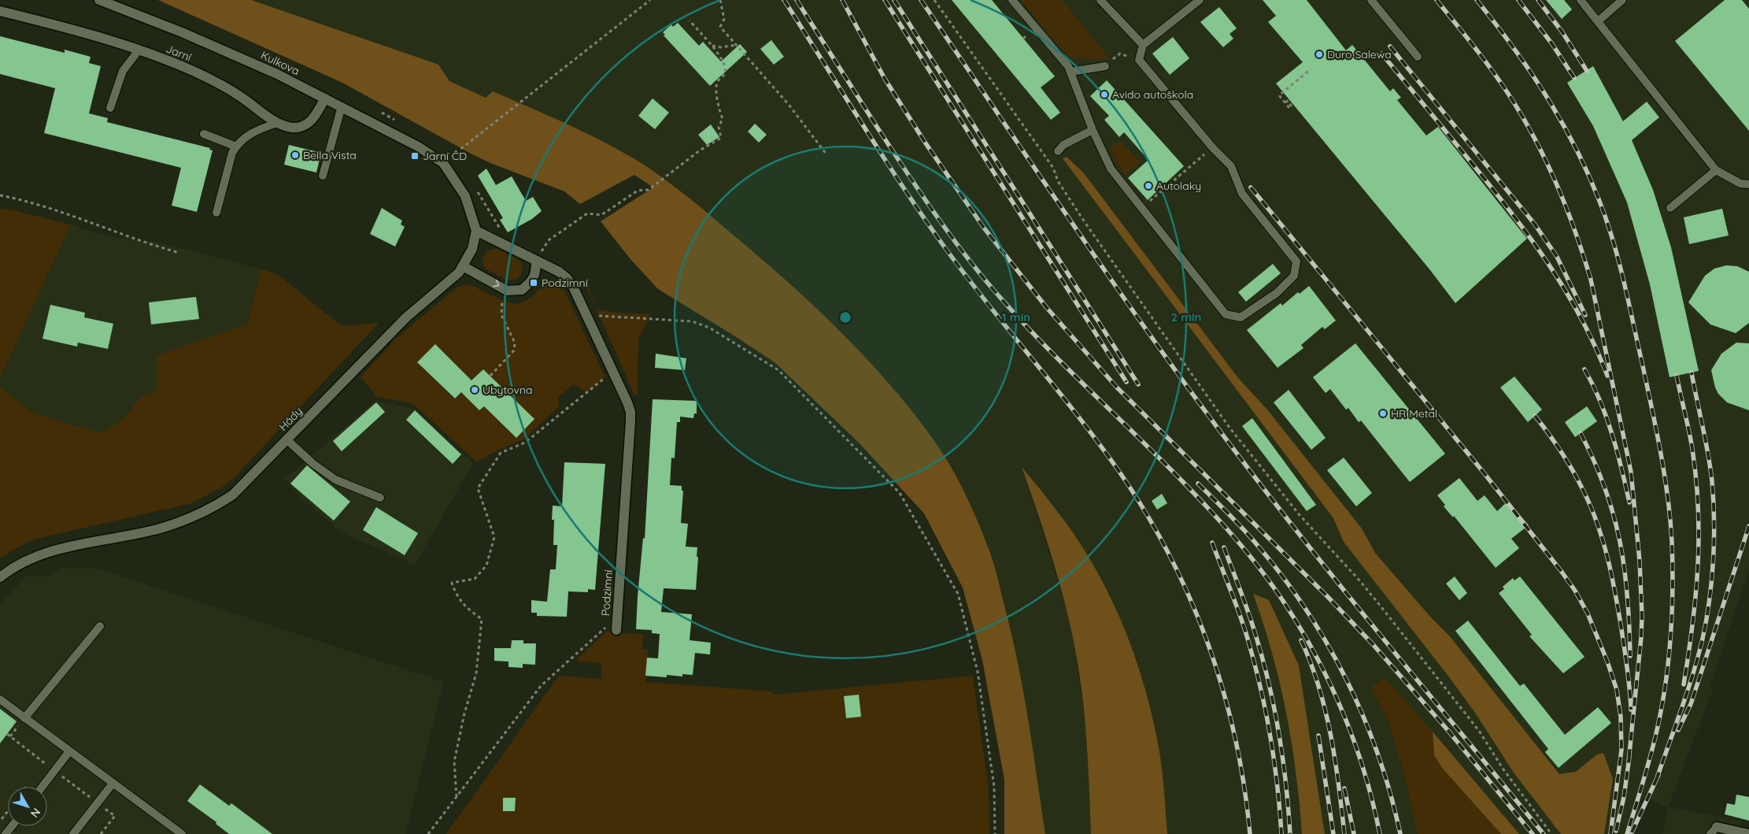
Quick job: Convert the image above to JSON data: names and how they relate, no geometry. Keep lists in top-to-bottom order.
{
  "streets": {
    "street": [
      "Jarní",
      "Kulkova",
      "Hády",
      "Podzimní"
    ]
  },
  "crossings": [
    ["Jarní", "Kulkova"],
    ["Kulkova", "Hády"],
    ["Kulkova", "Podzimní"],
    ["Hády", "Podzimní"]
  ],
  "places": {
    "other": [
      "Duro Salewa",
      "Avido autoškola",
      "Bella Vista",
      "Autolaky",
      "Ubytovna",
      "HR Metal"
    ],
    "transit": ["Jarní ČD", "Podzimní"]
  },
  "north": "bottom right",
  "rings": ["1 min", "2 min"]
}
